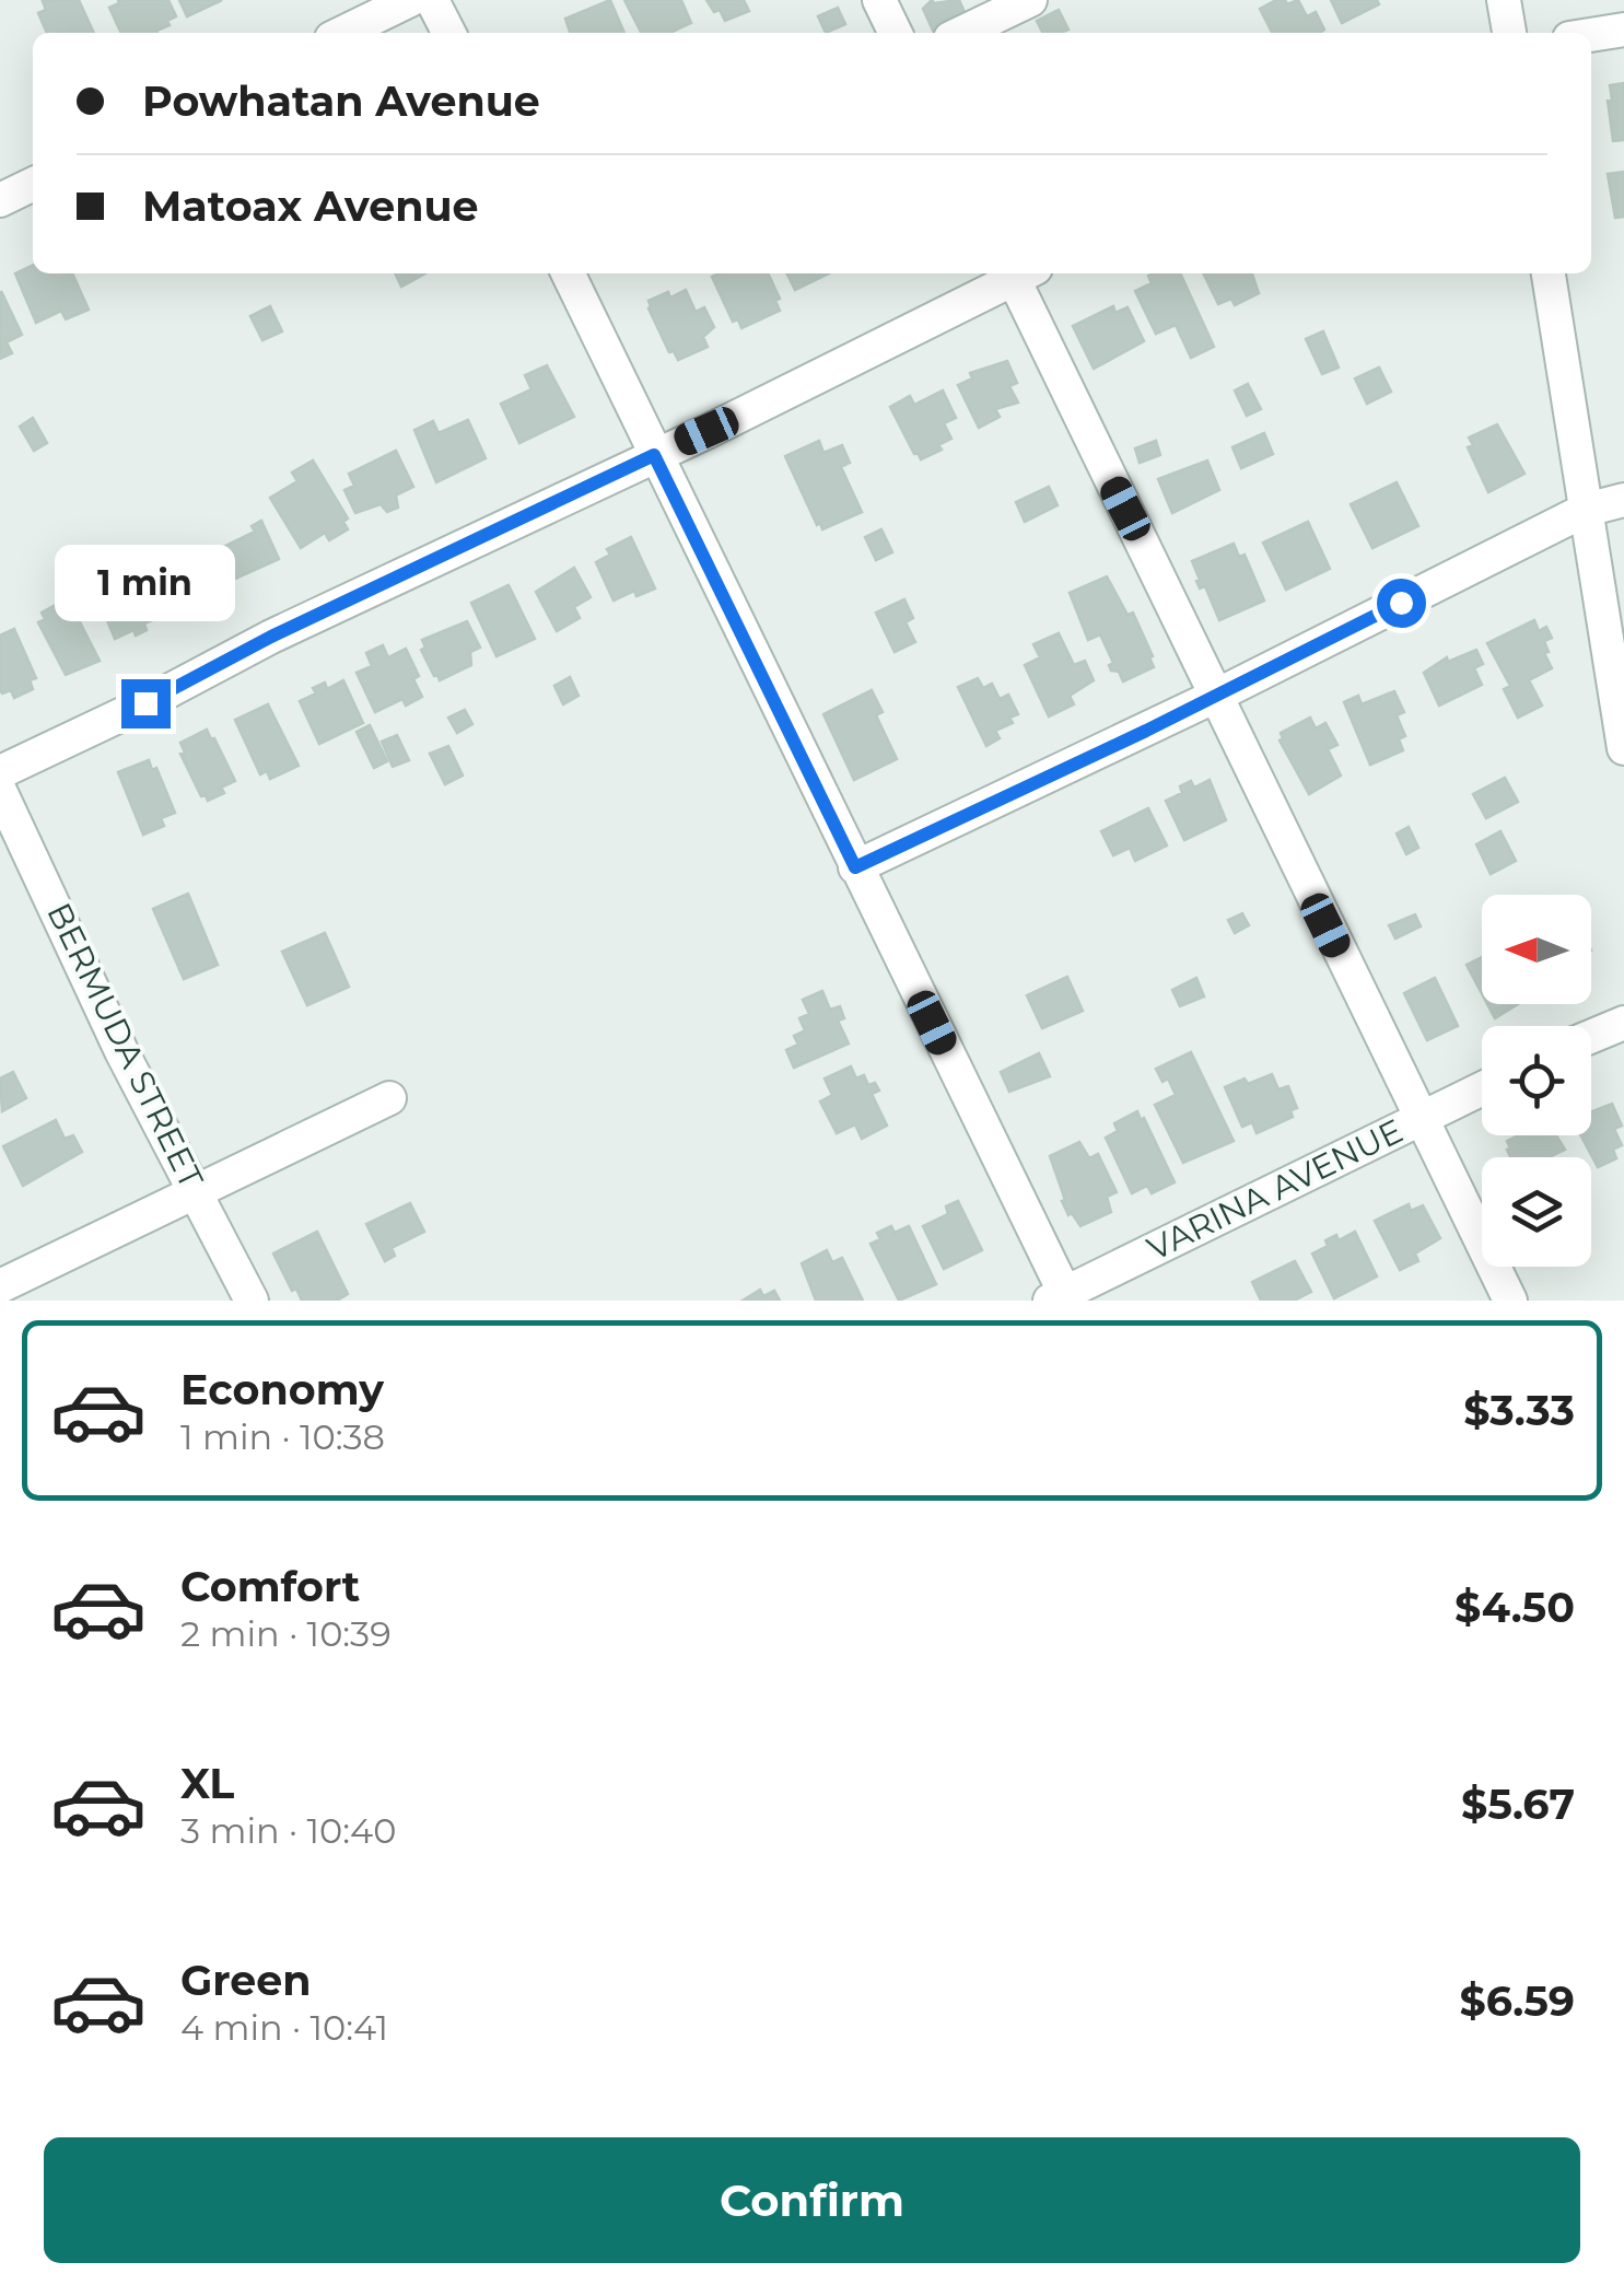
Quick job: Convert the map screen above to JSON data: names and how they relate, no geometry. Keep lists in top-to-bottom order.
{
  "streets": {
    "street": ["BERMUDA STREET", "VARINA AVENUE"]
  },
  "north": "left",
  "page": {
    "banner": ["Powhatan Avenue", "Matoax Avenue"],
    "bubble": "1 min",
    "list": [
      {
        "name": "Economy",
        "note": "1 min · 10:38",
        "value": "$3.33"
      },
      {
        "name": "Comfort",
        "note": "2 min · 10:39",
        "value": "$4.50"
      },
      {
        "name": "XL",
        "note": "3 min · 10:40",
        "value": "$5.67"
      },
      {
        "name": "Green",
        "note": "4 min · 10:41",
        "value": "$6.59"
      }
    ],
    "buttons": "Confirm"
  }
}
